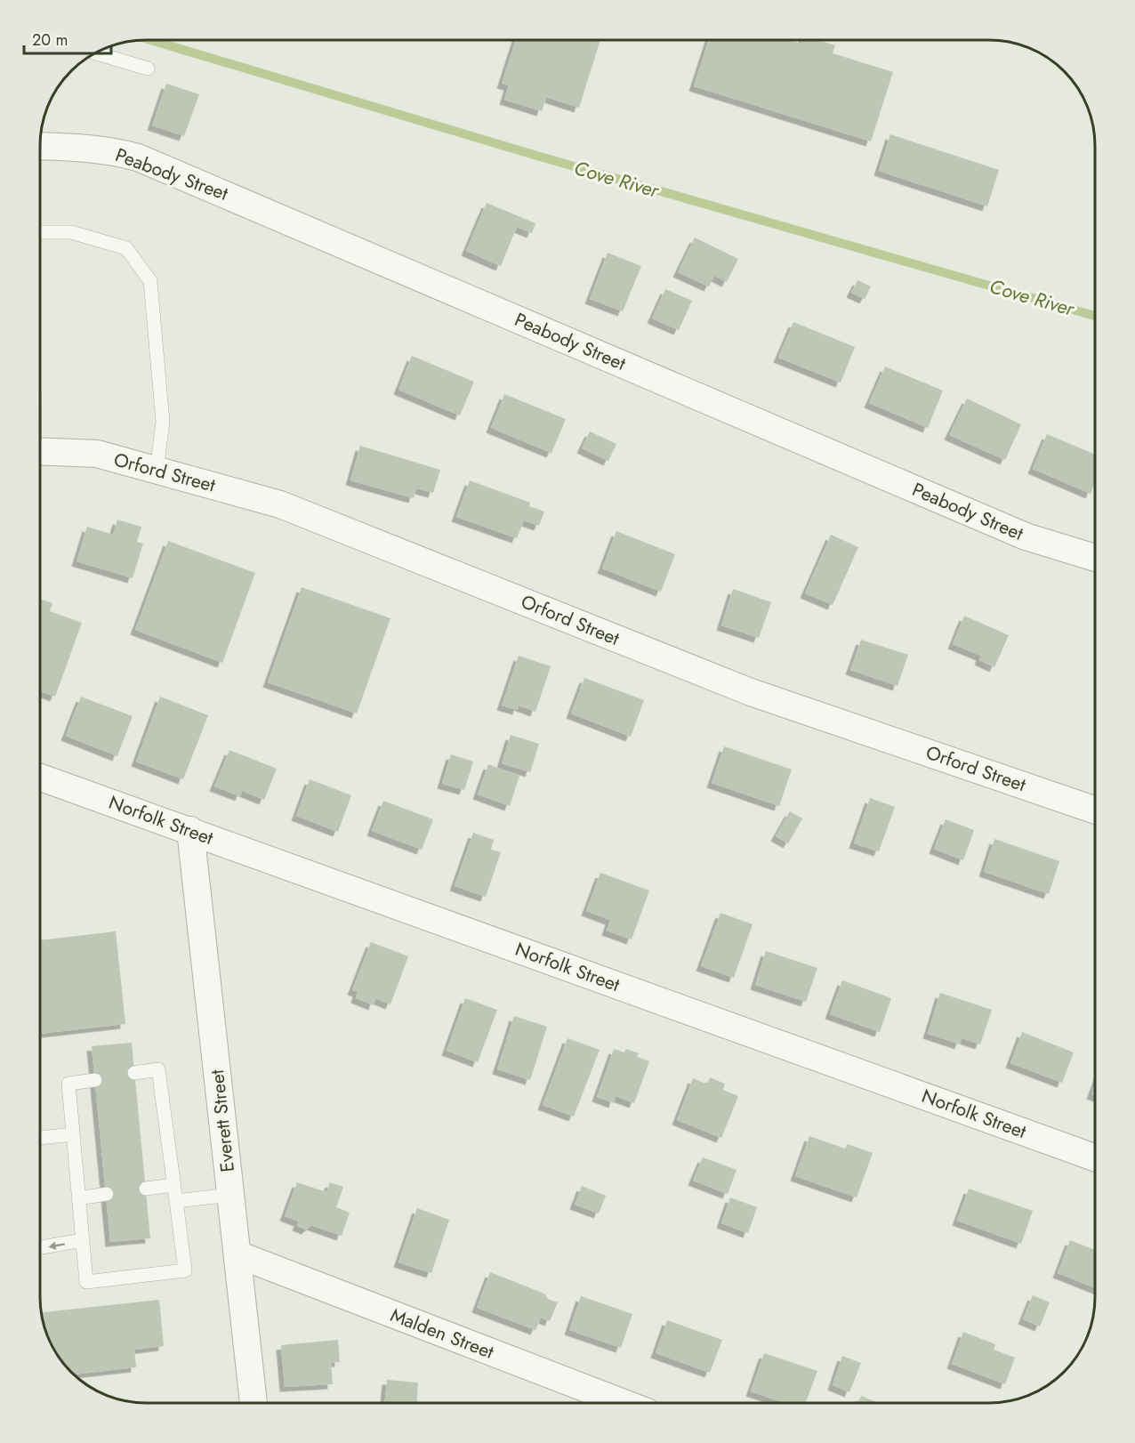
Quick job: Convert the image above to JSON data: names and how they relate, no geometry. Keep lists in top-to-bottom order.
{
  "streets": {
    "street": [
      "Peabody Street",
      "Orford Street",
      "Norfolk Street",
      "Everett Street",
      "Malden Street"
    ]
  },
  "crossings": [
    ["Norfolk Street", "Everett Street"],
    ["Everett Street", "Malden Street"]
  ],
  "water": ["Cove River"],
  "scale_bar": "20 m"
}
